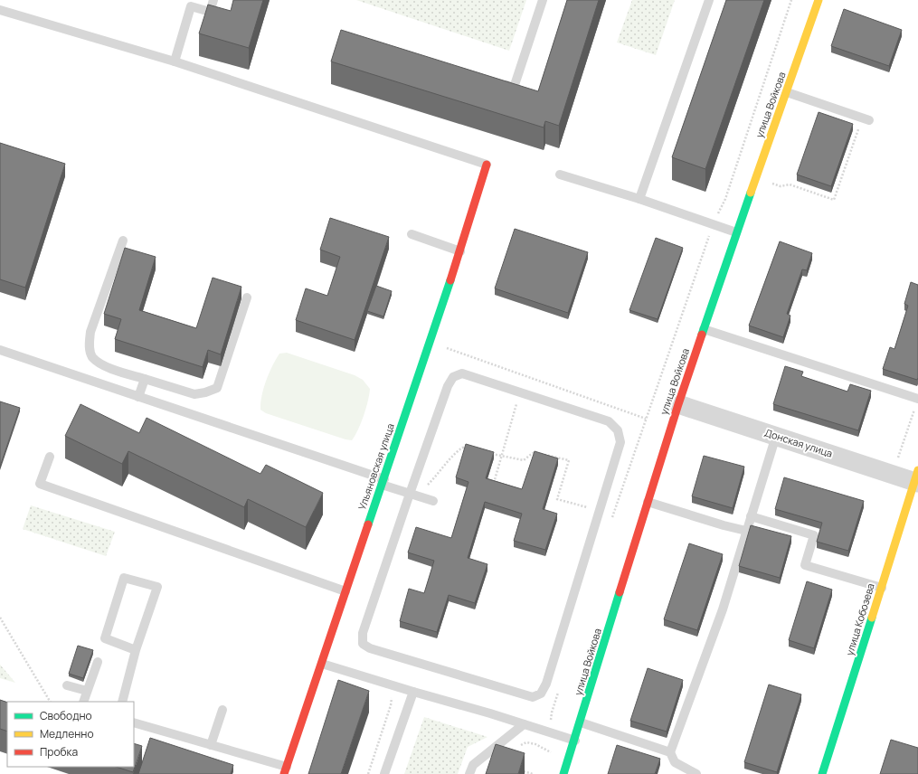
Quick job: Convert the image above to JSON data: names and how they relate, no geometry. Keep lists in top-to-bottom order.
{
  "streets": {
    "street": [
      "улица Войкова",
      "Донская улица",
      "Ульяновская улица",
      "улица Кобозева"
    ]
  },
  "crossings": [
    ["улица Войкова", "Донская улица"],
    ["Донская улица", "улица Кобозева"]
  ],
  "legend": ["Свободно", "Медленно", "Пробка"]
}
